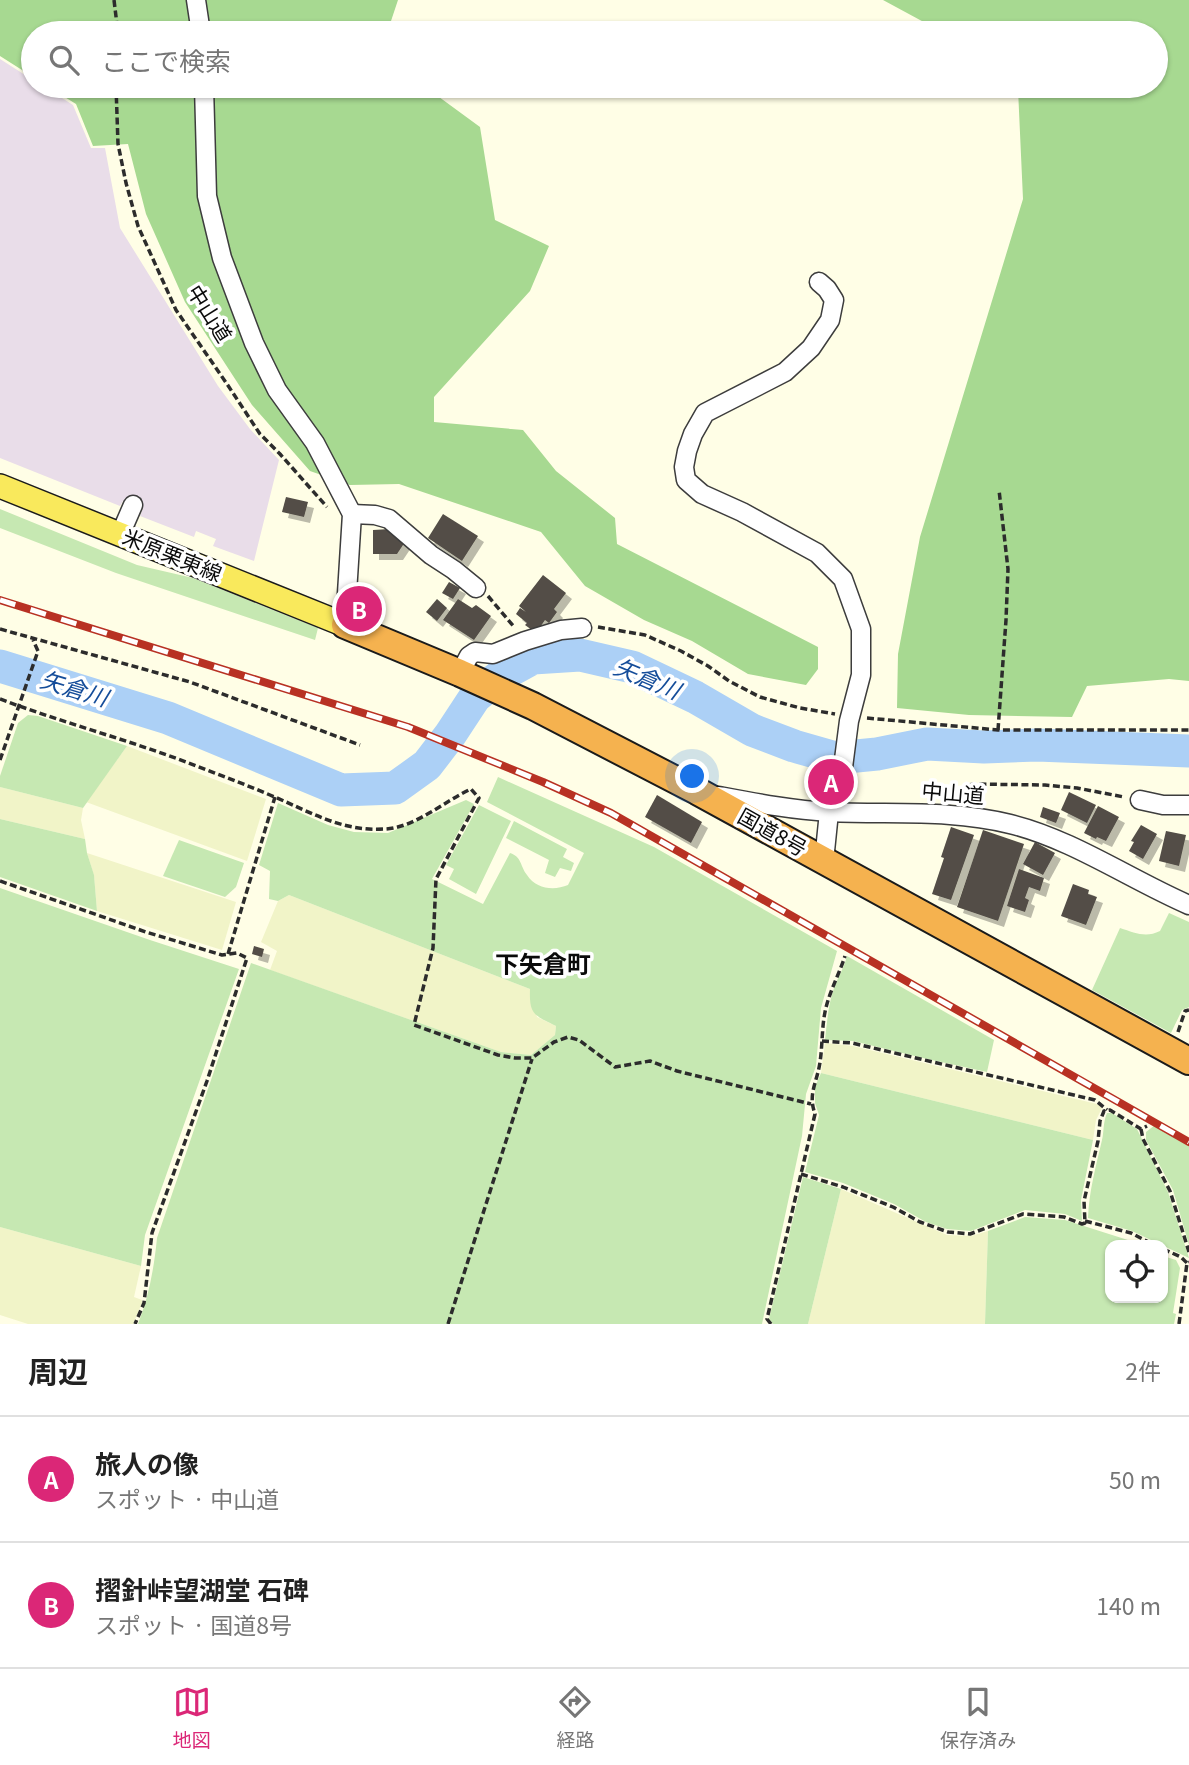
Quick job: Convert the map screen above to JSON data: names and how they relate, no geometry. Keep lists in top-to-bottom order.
{
  "streets": {
    "highway": ["国道8号"],
    "main road": ["米原栗東線"],
    "street": ["中山道"]
  },
  "crossings": [
    ["中山道", "国道8号"],
    ["米原栗東線", "国道8号"]
  ],
  "districts": ["下矢倉町"],
  "water": ["矢倉川"],
  "page": {
    "search": "ここで検索",
    "pins": ["B", "A"],
    "heading": ["周辺", "2件"],
    "list": [
      {
        "mark": "A",
        "name": "旅人の像",
        "note": "スポット · 中山道",
        "value": "50 m"
      },
      {
        "mark": "B",
        "name": "摺針峠望湖堂 石碑",
        "note": "スポット · 国道8号",
        "value": "140 m"
      }
    ],
    "nav": ["地図", "経路", "保存済み"]
  }
}
